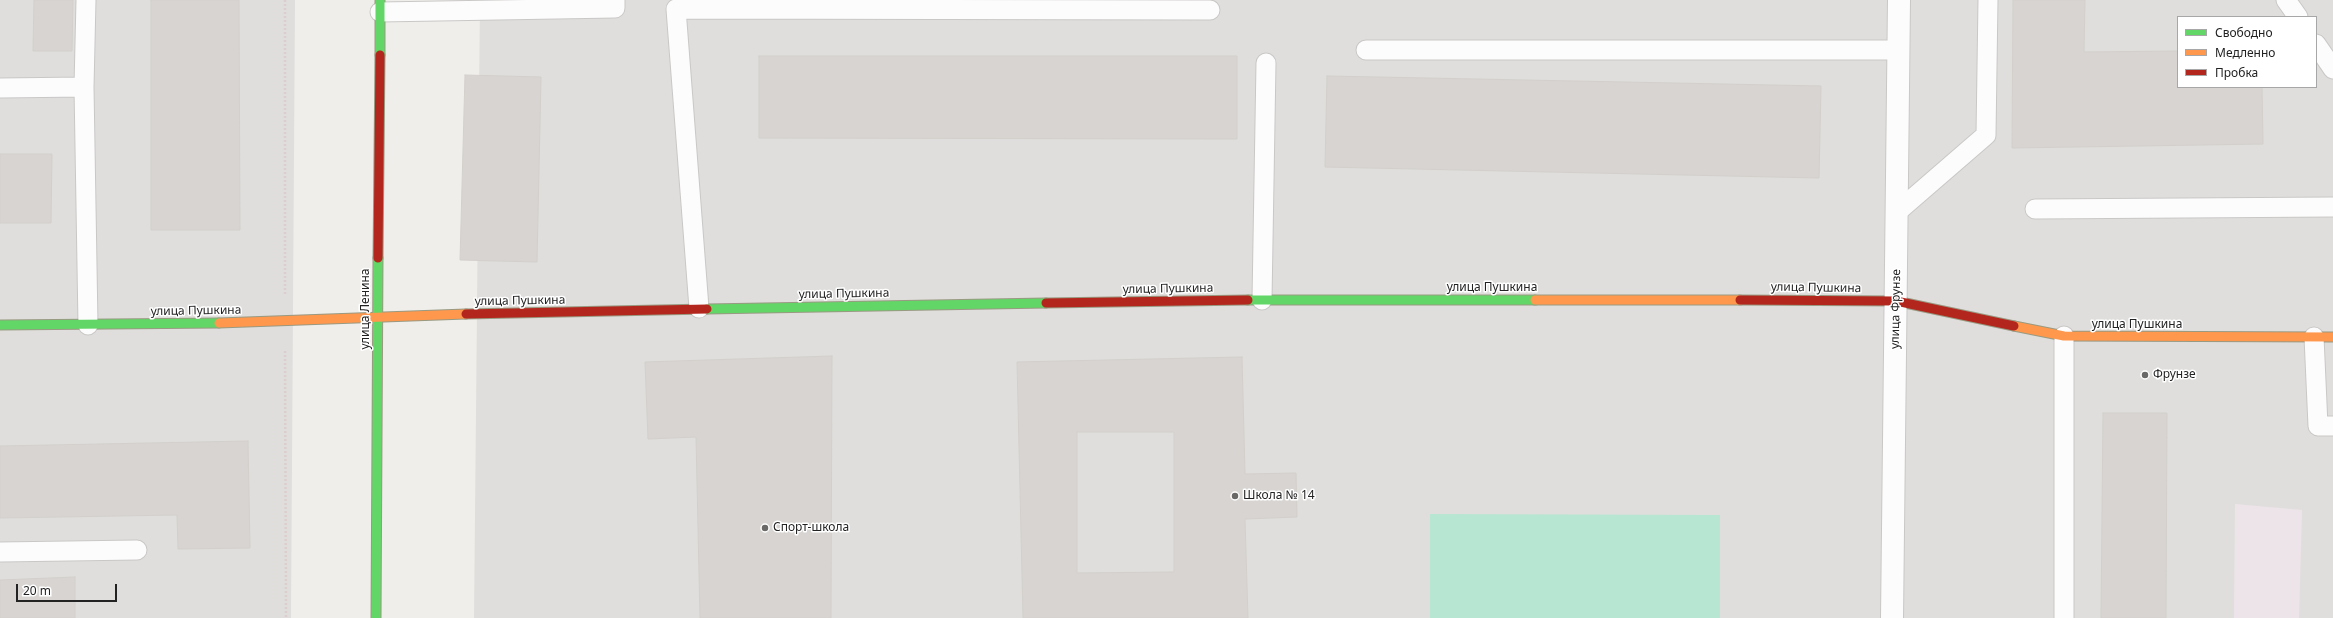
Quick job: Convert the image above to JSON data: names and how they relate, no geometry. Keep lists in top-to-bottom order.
{
  "streets": {
    "street": ["улица Пушкина", "улица Ленина", "улица Фрунзе"]
  },
  "crossings": [
    ["улица Пушкина", "улица Ленина"],
    ["улица Пушкина", "улица Фрунзе"]
  ],
  "places": ["Фрунзе", "Школа № 14", "Спорт-школа"],
  "legend": ["Свободно", "Медленно", "Пробка"],
  "scale_bar": "20 m"
}
